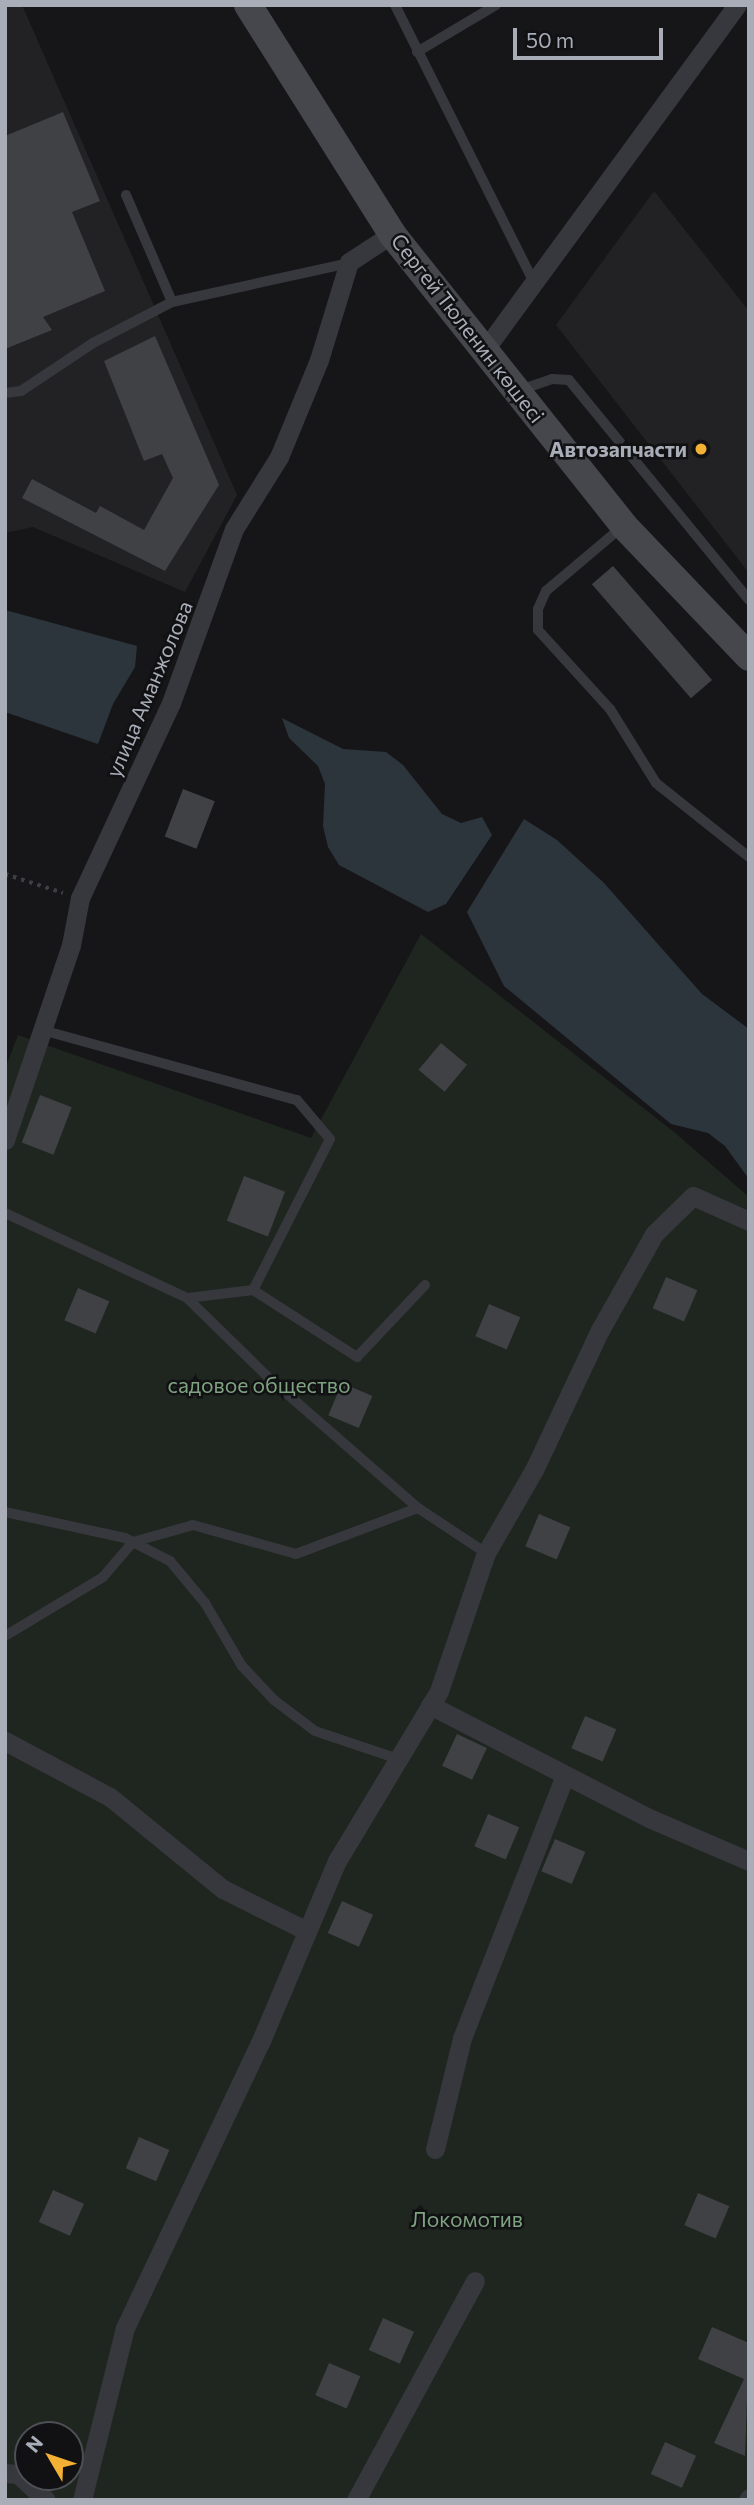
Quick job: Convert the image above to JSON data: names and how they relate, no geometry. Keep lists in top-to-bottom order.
{
  "streets": {
    "main road": ["Сергей Тюленин көшесі"],
    "street": ["улица Аманжолова"]
  },
  "parks": ["садовое общество", "Локомотив"],
  "places": ["Автозапчасти"],
  "scale_bar": "50 m",
  "north": "top left"
}
